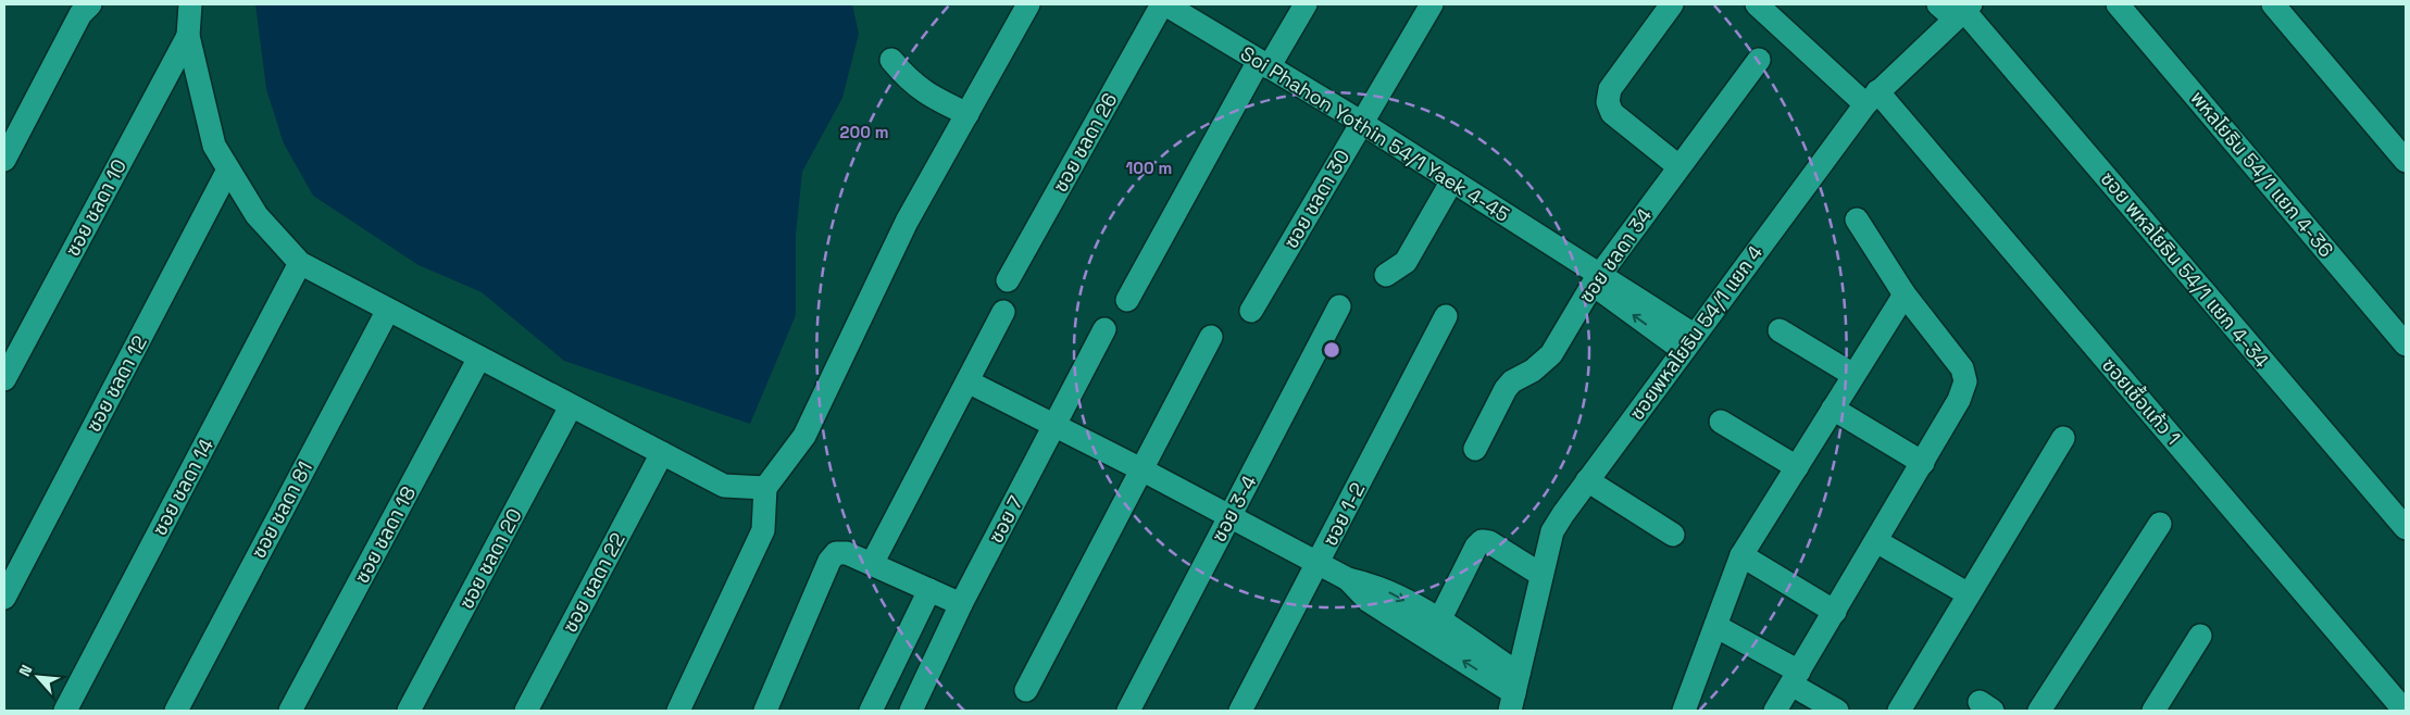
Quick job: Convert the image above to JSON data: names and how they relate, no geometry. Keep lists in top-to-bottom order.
{
  "streets": {
    "street": [
      "Soi Phahon Yothin 54/1 Yaek 4-45",
      "ซอย ชลดา 26",
      "พหลโยธิน 54/1 แยก 4-36",
      "ซอย ชลดา 30",
      "ซอย ชลดา 10",
      "ซอย ชลดา 34",
      "ซอย พหลโยธิน 54/1 แยก 4-34",
      "ซอยพหลโยธิน 54/1 แยก 4",
      "ซอย ชลดา 12",
      "ซอยเชื้อแก้ว 1",
      "ซอย ชลดา 14",
      "ซอย 3-4",
      "ซอย ชลดา 81",
      "ซอย 1-2",
      "ซอย 7",
      "ซอย ชลดา 18",
      "ซอย ชลดา 20",
      "ซอย ชลดา 22"
    ]
  },
  "crossings": [
    ["Soi Phahon Yothin 54/1 Yaek 4-45", "ซอย ชลดา 26"],
    ["Soi Phahon Yothin 54/1 Yaek 4-45", "ซอย ชลดา 30"],
    ["Soi Phahon Yothin 54/1 Yaek 4-45", "ซอย ชลดา 34"],
    ["Soi Phahon Yothin 54/1 Yaek 4-45", "ซอยพหลโยธิน 54/1 แยก 4"],
    ["ซอย พหลโยธิน 54/1 แยก 4-34", "ซอยพหลโยธิน 54/1 แยก 4"],
    ["ซอยพหลโยธิน 54/1 แยก 4", "ซอยเชื้อแก้ว 1"]
  ],
  "north": "top left",
  "rings": ["200 m", "100 m"]
}
